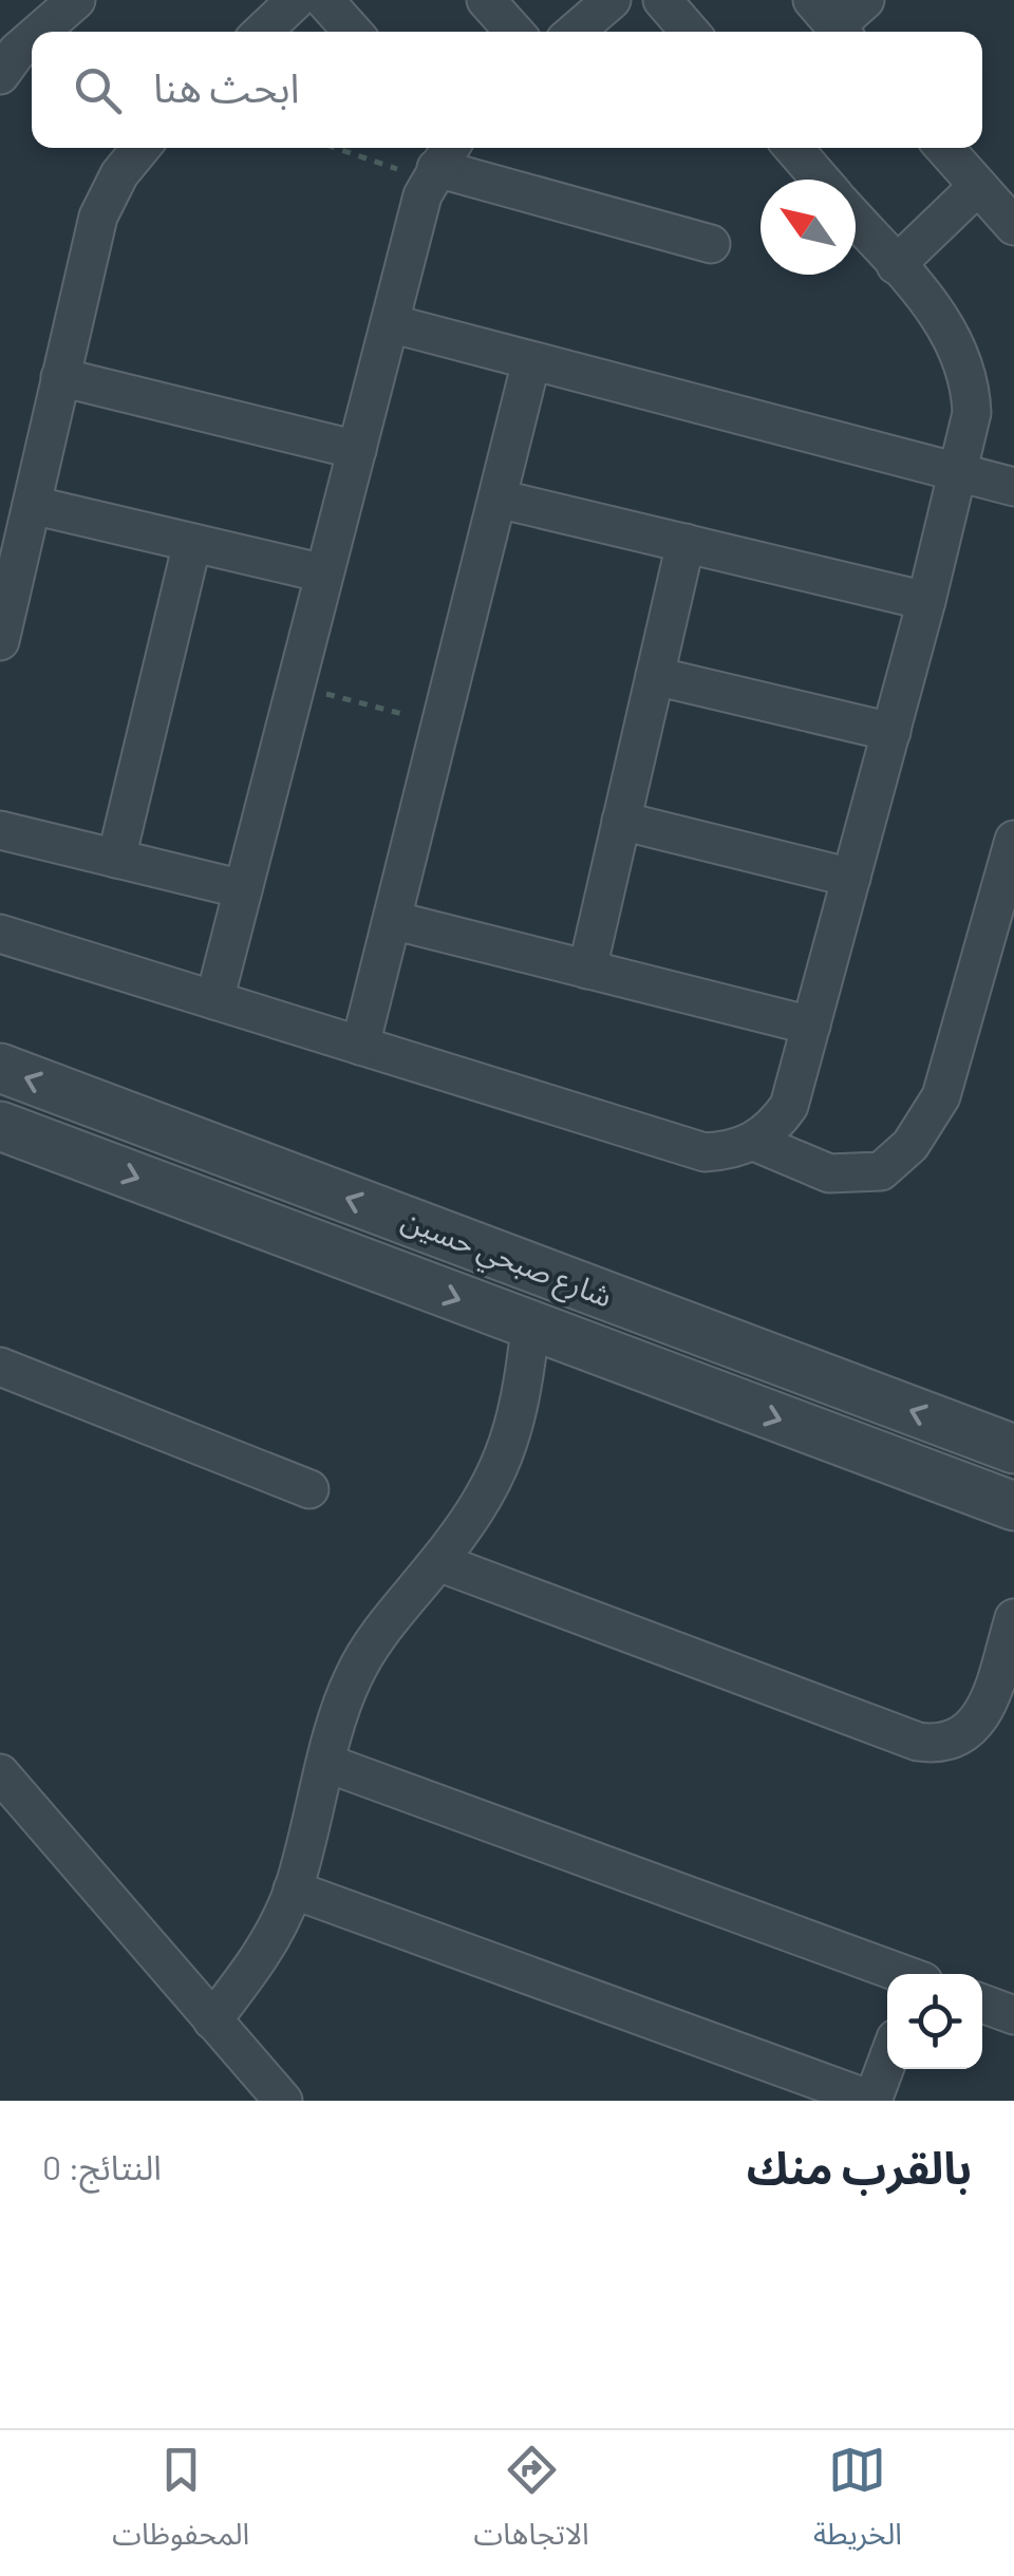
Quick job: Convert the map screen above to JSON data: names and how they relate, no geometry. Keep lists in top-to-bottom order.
{
  "streets": {
    "street": ["شارع صبحي حسين"]
  },
  "north": "top left",
  "page": {
    "search": "ابحث هنا",
    "heading": ["بالقرب منك", "النتائج: 0"],
    "nav": ["الخريطة", "الاتجاهات", "المحفوظات"]
  }
}
